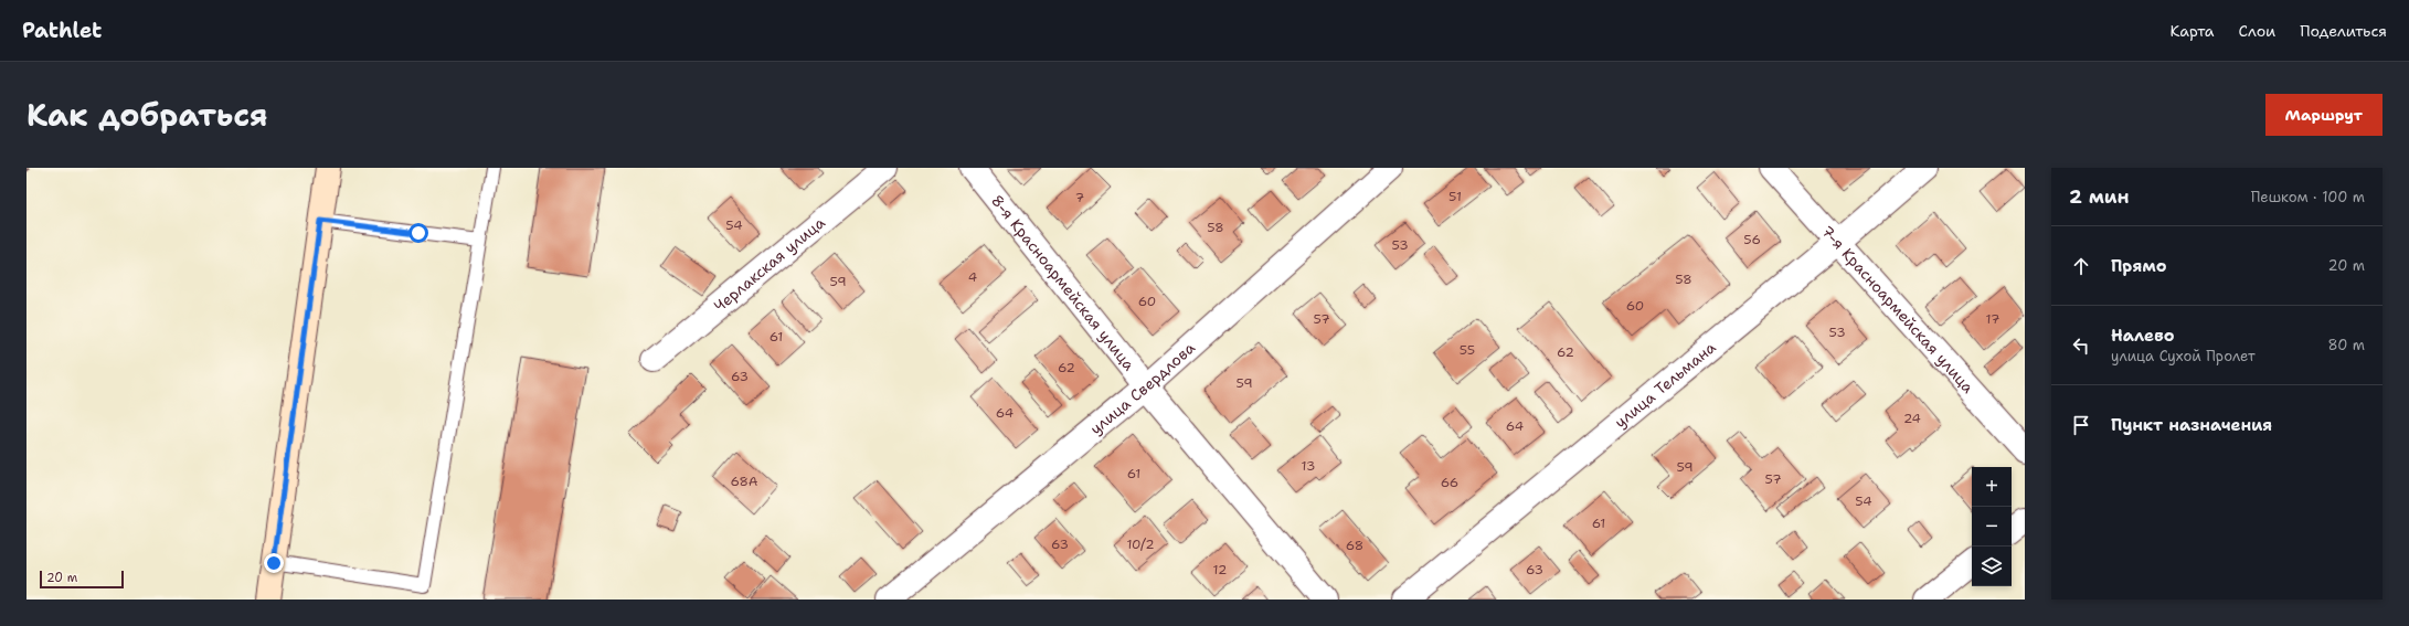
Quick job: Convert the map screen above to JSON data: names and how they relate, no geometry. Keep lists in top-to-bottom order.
{
  "streets": {
    "street": [
      "Черлакская улица",
      "8-я Красноармейская улица",
      "7-я Красноармейская улица",
      "улица Тельмана",
      "улица Свердлова"
    ]
  },
  "crossings": [
    ["8-я Красноармейская улица", "улица Свердлова"],
    ["7-я Красноармейская улица", "улица Тельмана"]
  ],
  "house_numbers": [
    "51",
    "7",
    "54",
    "58",
    "56",
    "53",
    "4",
    "58",
    "59",
    "60",
    "60",
    "57",
    "17",
    "53",
    "61",
    "55",
    "62",
    "62",
    "63",
    "59",
    "64",
    "24",
    "64",
    "13",
    "59",
    "61",
    "57",
    "68А",
    "66",
    "54",
    "61",
    "63",
    "10/2",
    "68",
    "12",
    "63"
  ],
  "scale_bar": "20 m",
  "page": {
    "header": "Pathlet",
    "nav": ["Карта", "Слои", "Поделиться"],
    "title": "Как добраться",
    "buttons": "Маршрут",
    "heading": ["2 мин", "Пешком · 100 m"],
    "list": [
      ["Прямо", "20 m"],
      ["Налево", "улица Сухой Пролет", "80 m"],
      "Пункт назначения"
    ],
    "map_buttons": ["+", "−"],
    "scale": "20 m"
  }
}
